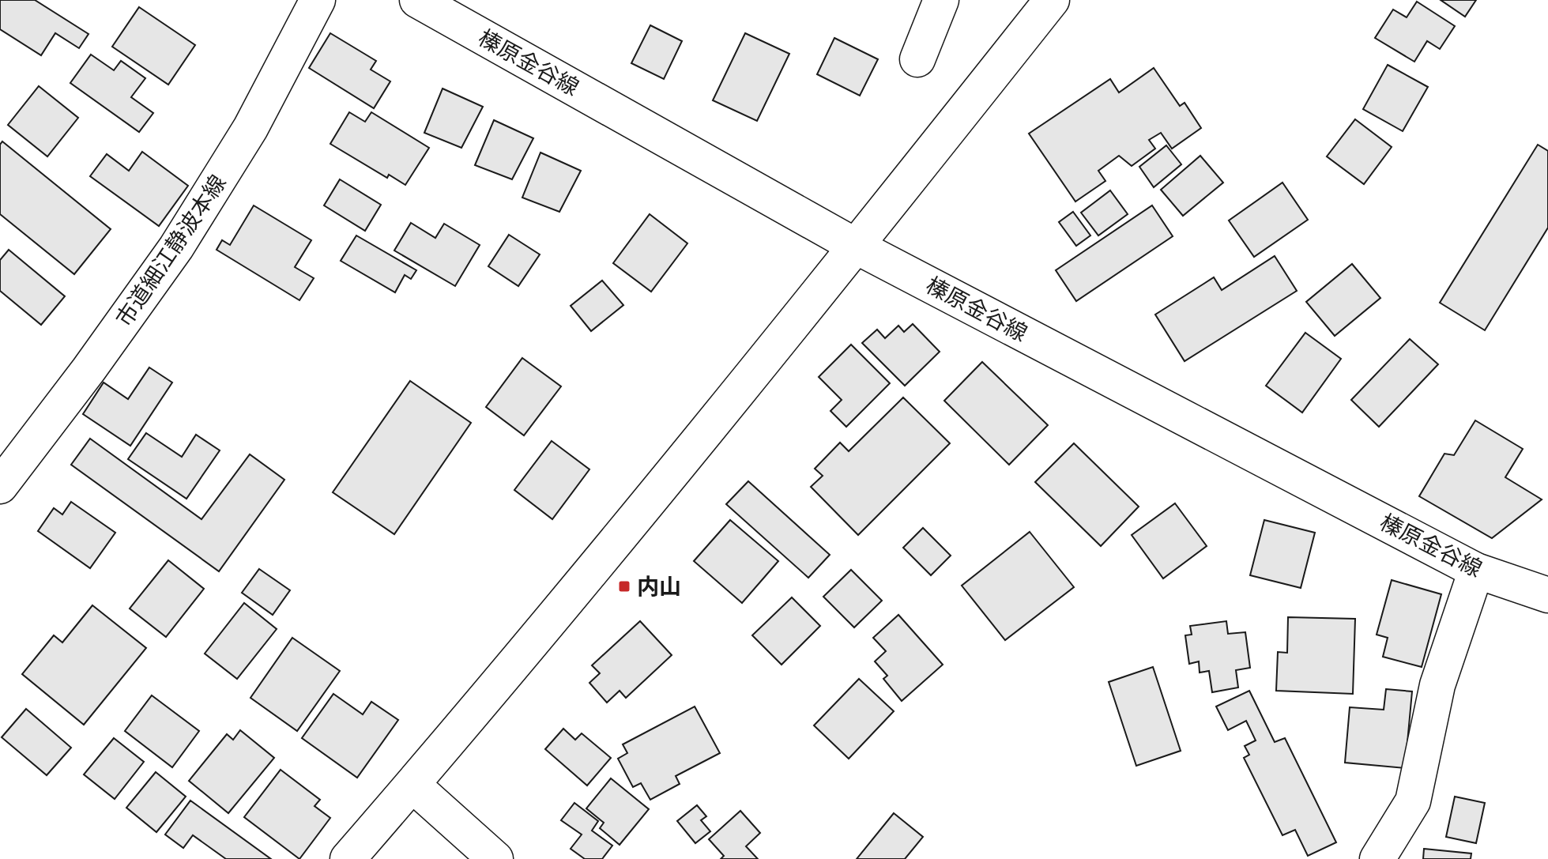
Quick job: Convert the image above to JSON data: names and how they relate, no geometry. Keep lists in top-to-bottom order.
{
  "streets": {
    "street": ["榛原金谷線", "市道細江静波本線"]
  },
  "places": {
    "transit": ["内山"]
  }
}
